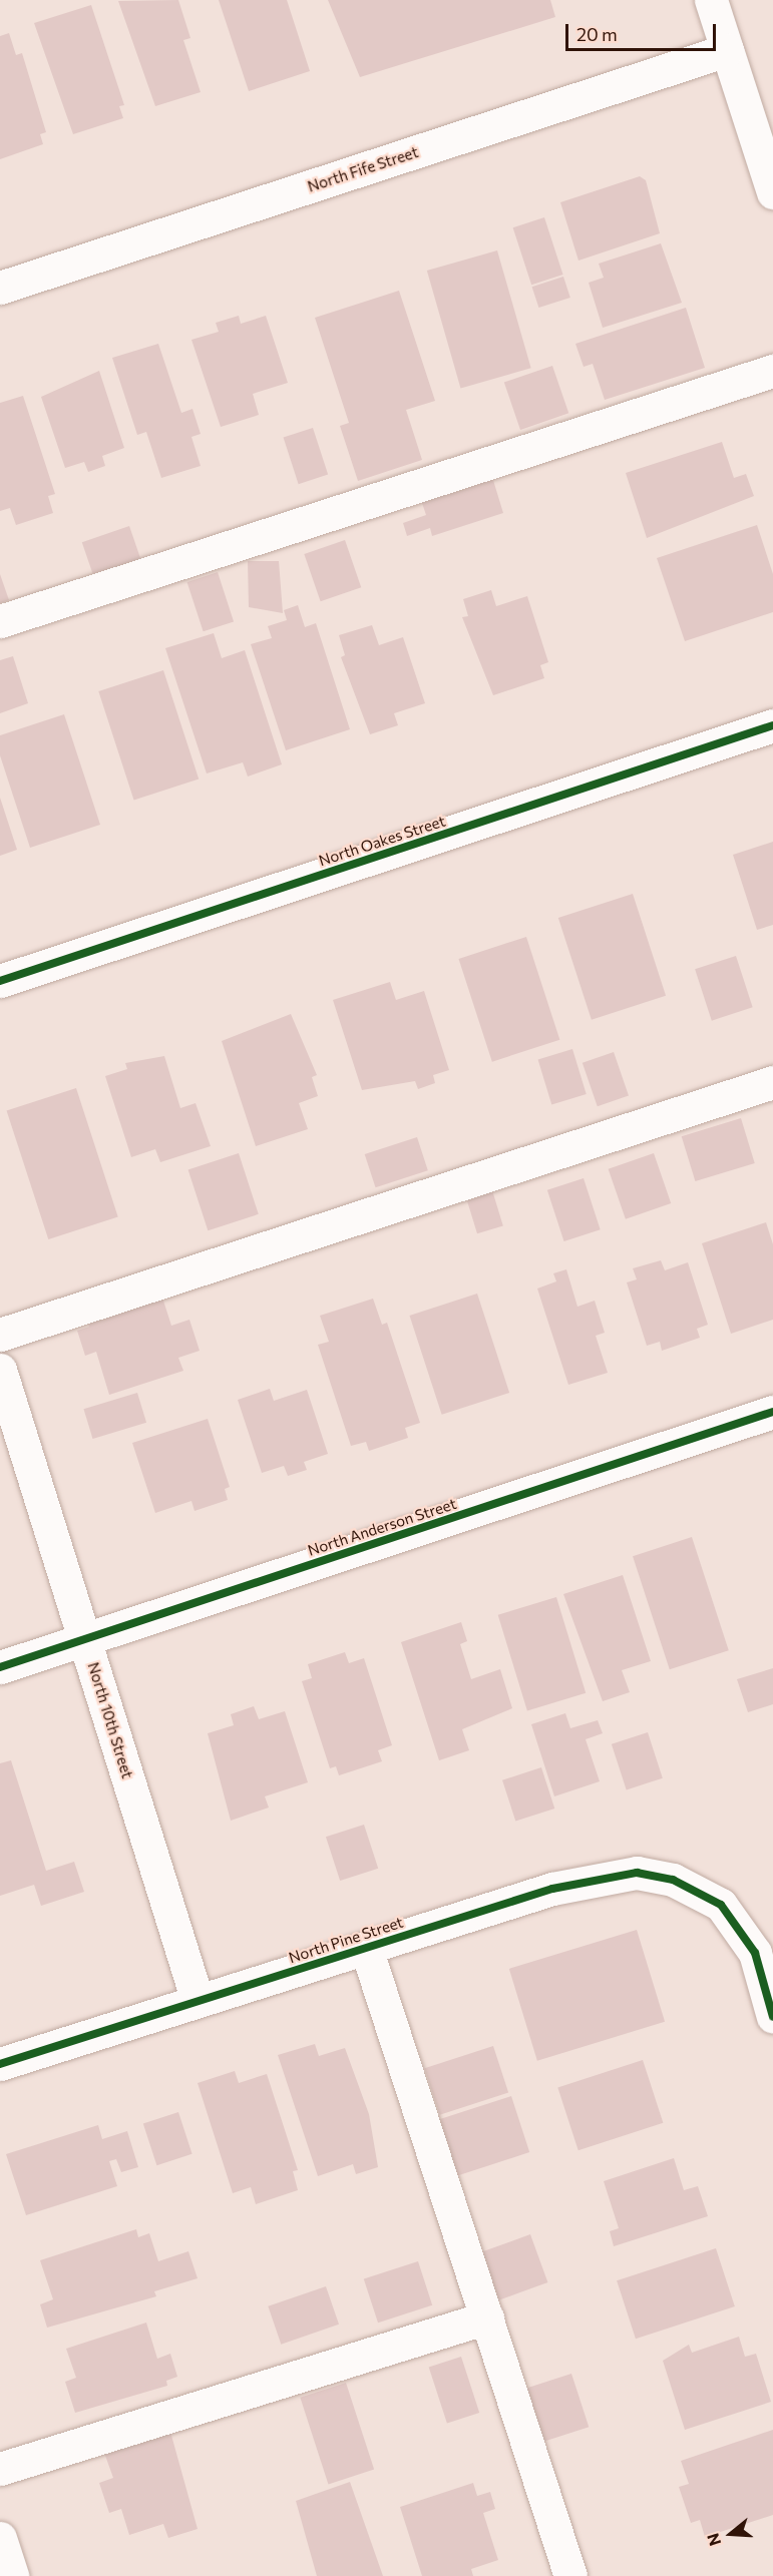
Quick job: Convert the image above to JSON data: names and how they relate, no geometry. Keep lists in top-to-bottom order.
{
  "streets": {
    "street": [
      "North Fife Street",
      "North Oakes Street",
      "North Anderson Street",
      "North 10th Street",
      "North Pine Street"
    ]
  },
  "crossings": [
    ["North Anderson Street", "North 10th Street"],
    ["North 10th Street", "North Pine Street"]
  ],
  "scale_bar": "20 m",
  "north": "left"
}
